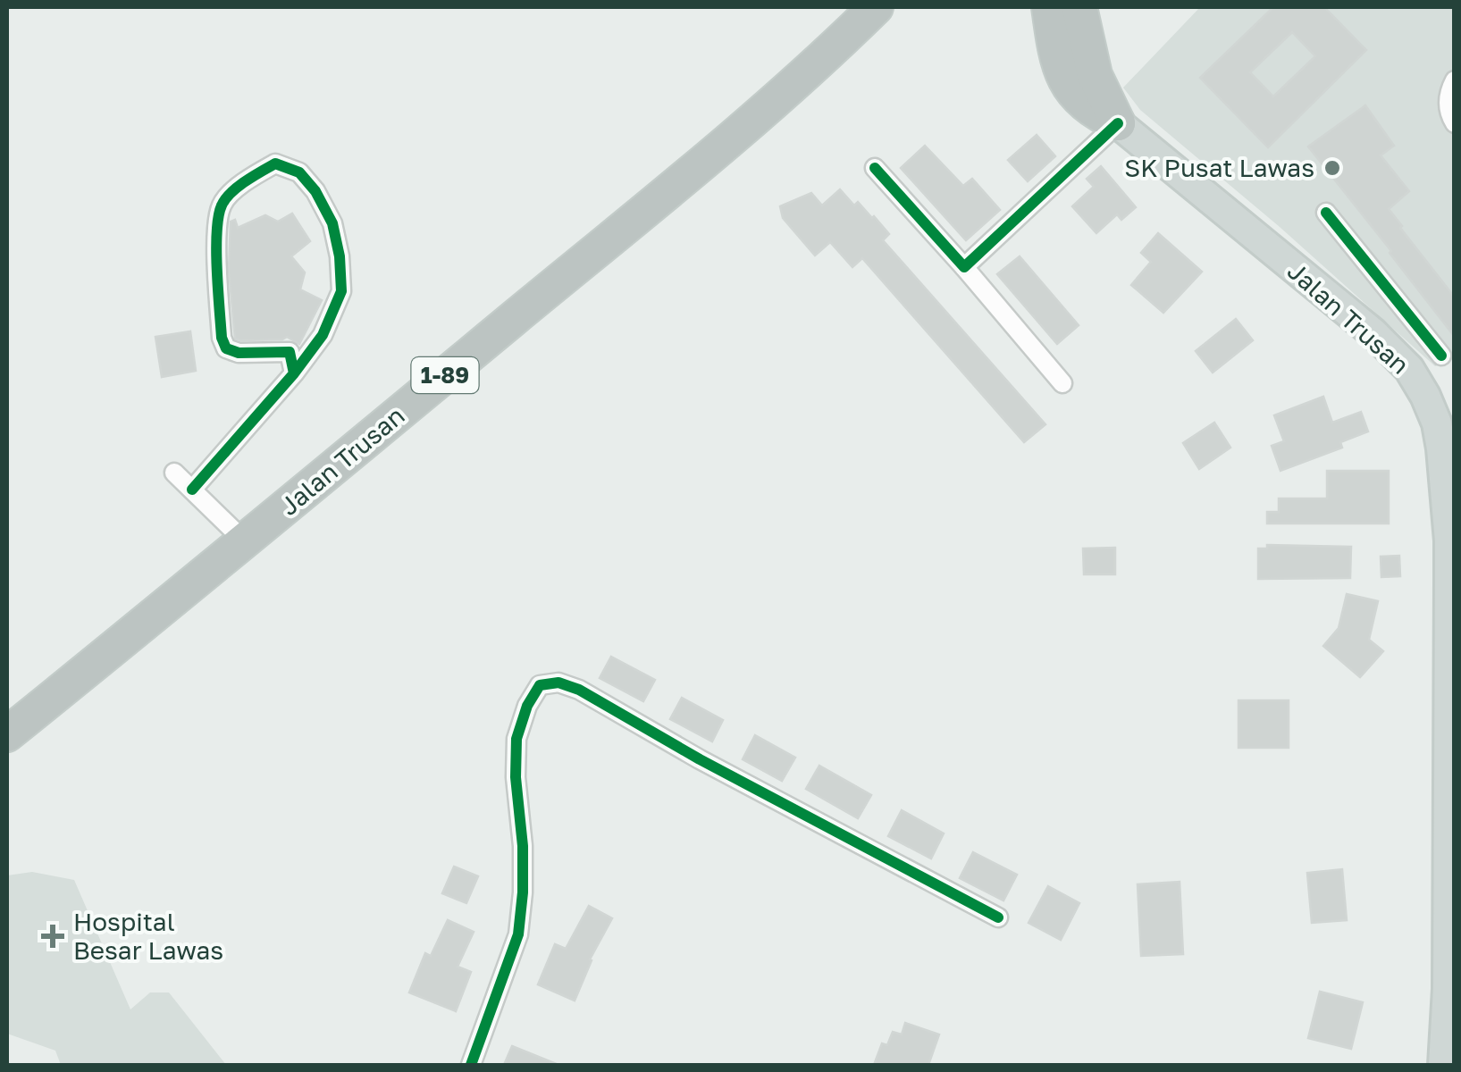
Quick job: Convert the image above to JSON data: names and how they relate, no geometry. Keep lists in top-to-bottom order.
{
  "streets": {
    "highway": ["Jalan Trusan", "1-89"]
  },
  "places": {
    "other": ["SK Pusat Lawas"],
    "health": ["Hospital Besar Lawas"]
  }
}
